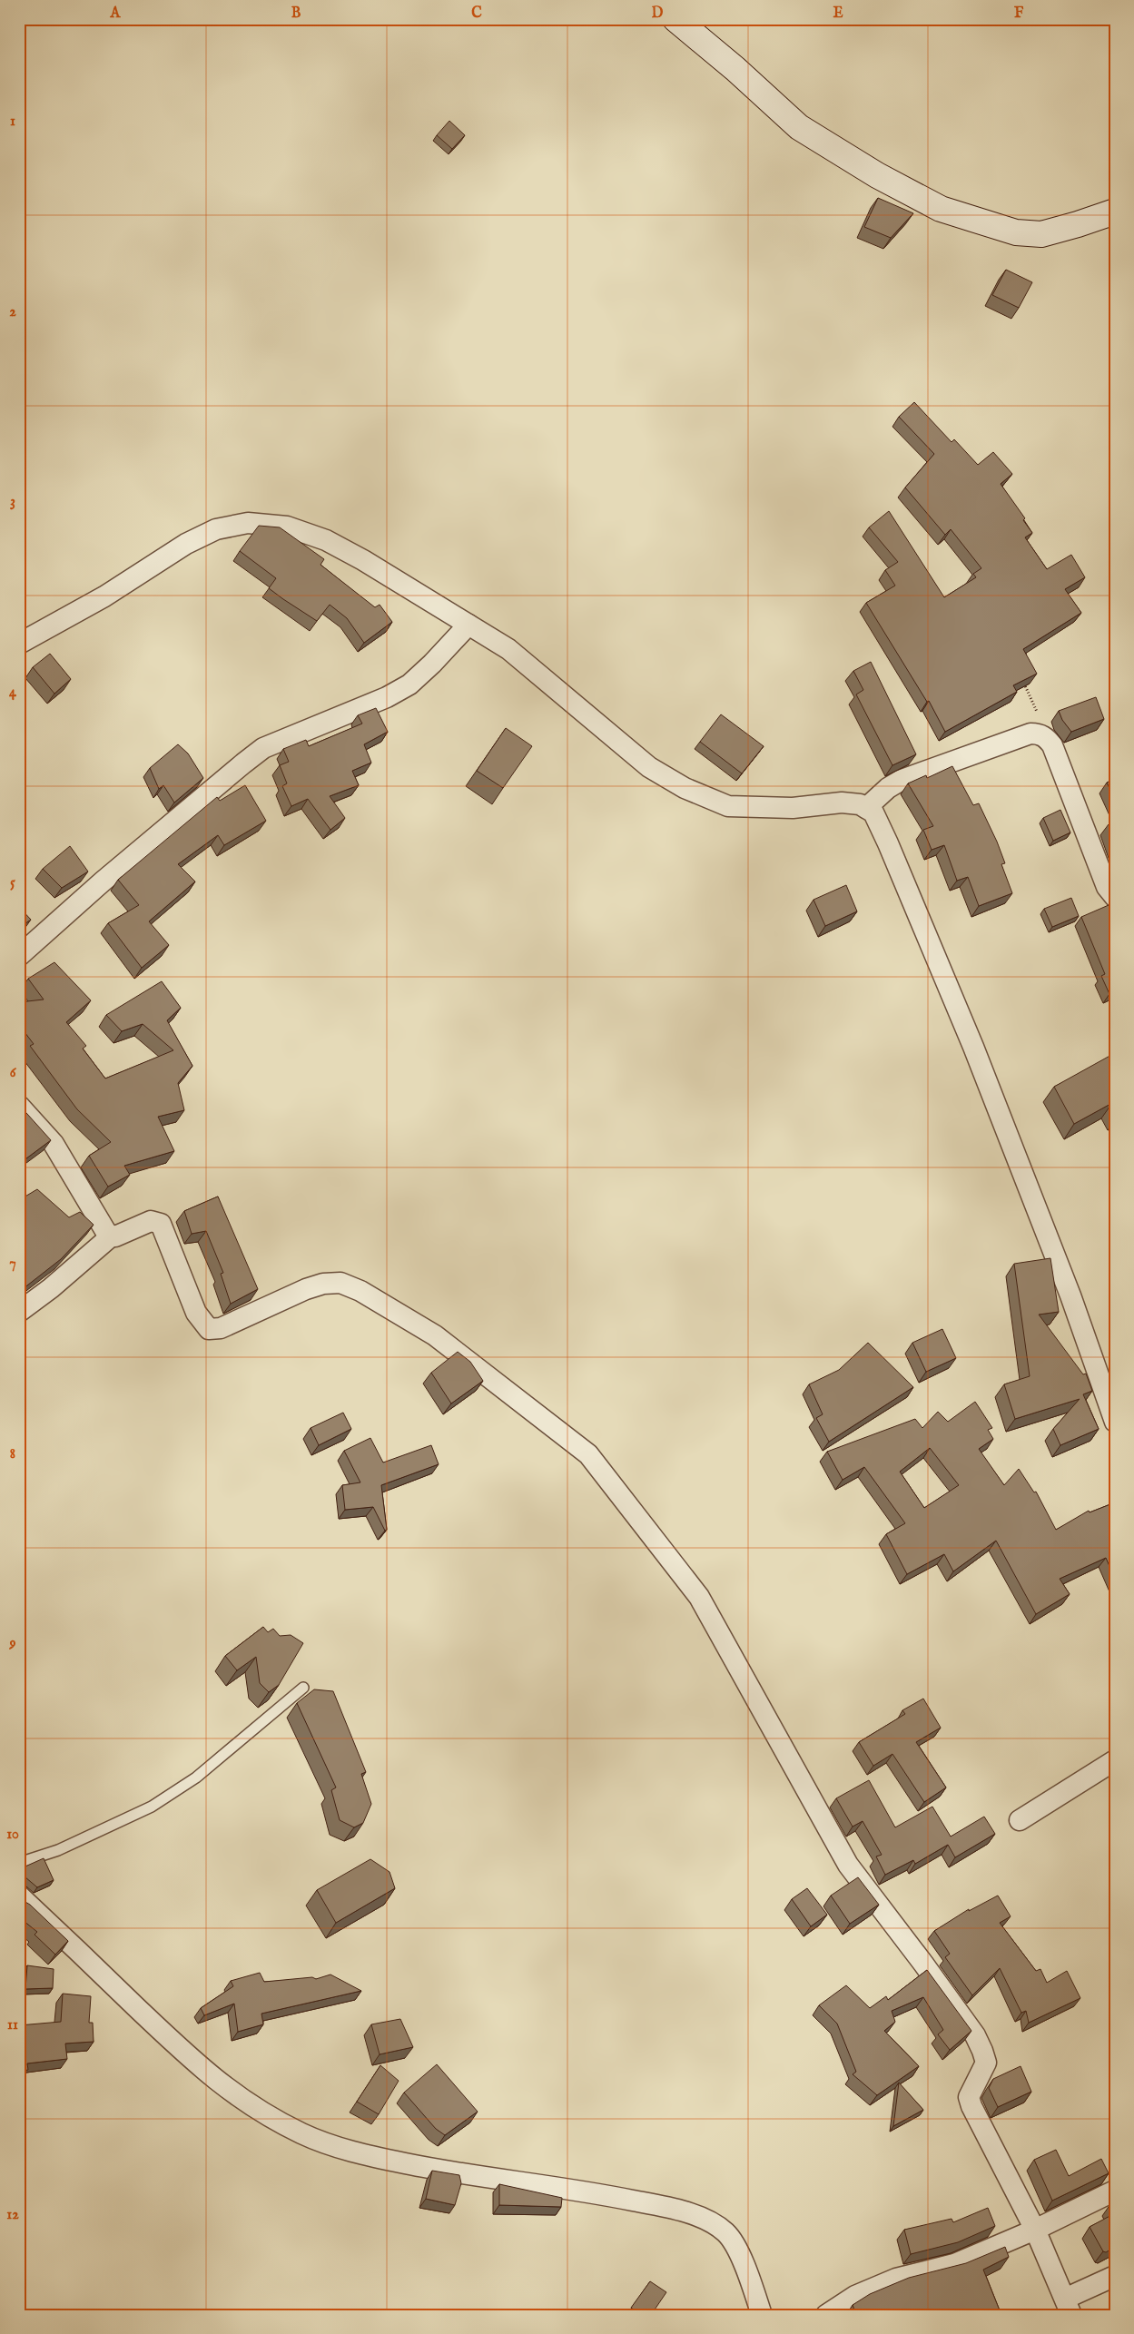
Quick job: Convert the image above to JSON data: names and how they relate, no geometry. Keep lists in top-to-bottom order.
{
  "grid": {
    "columns": [
      "A",
      "B",
      "C",
      "D",
      "E",
      "F"
    ],
    "rows": [
      "1",
      "2",
      "3",
      "4",
      "5",
      "6",
      "7",
      "8",
      "9",
      "10",
      "11",
      "12"
    ]
  }
}
